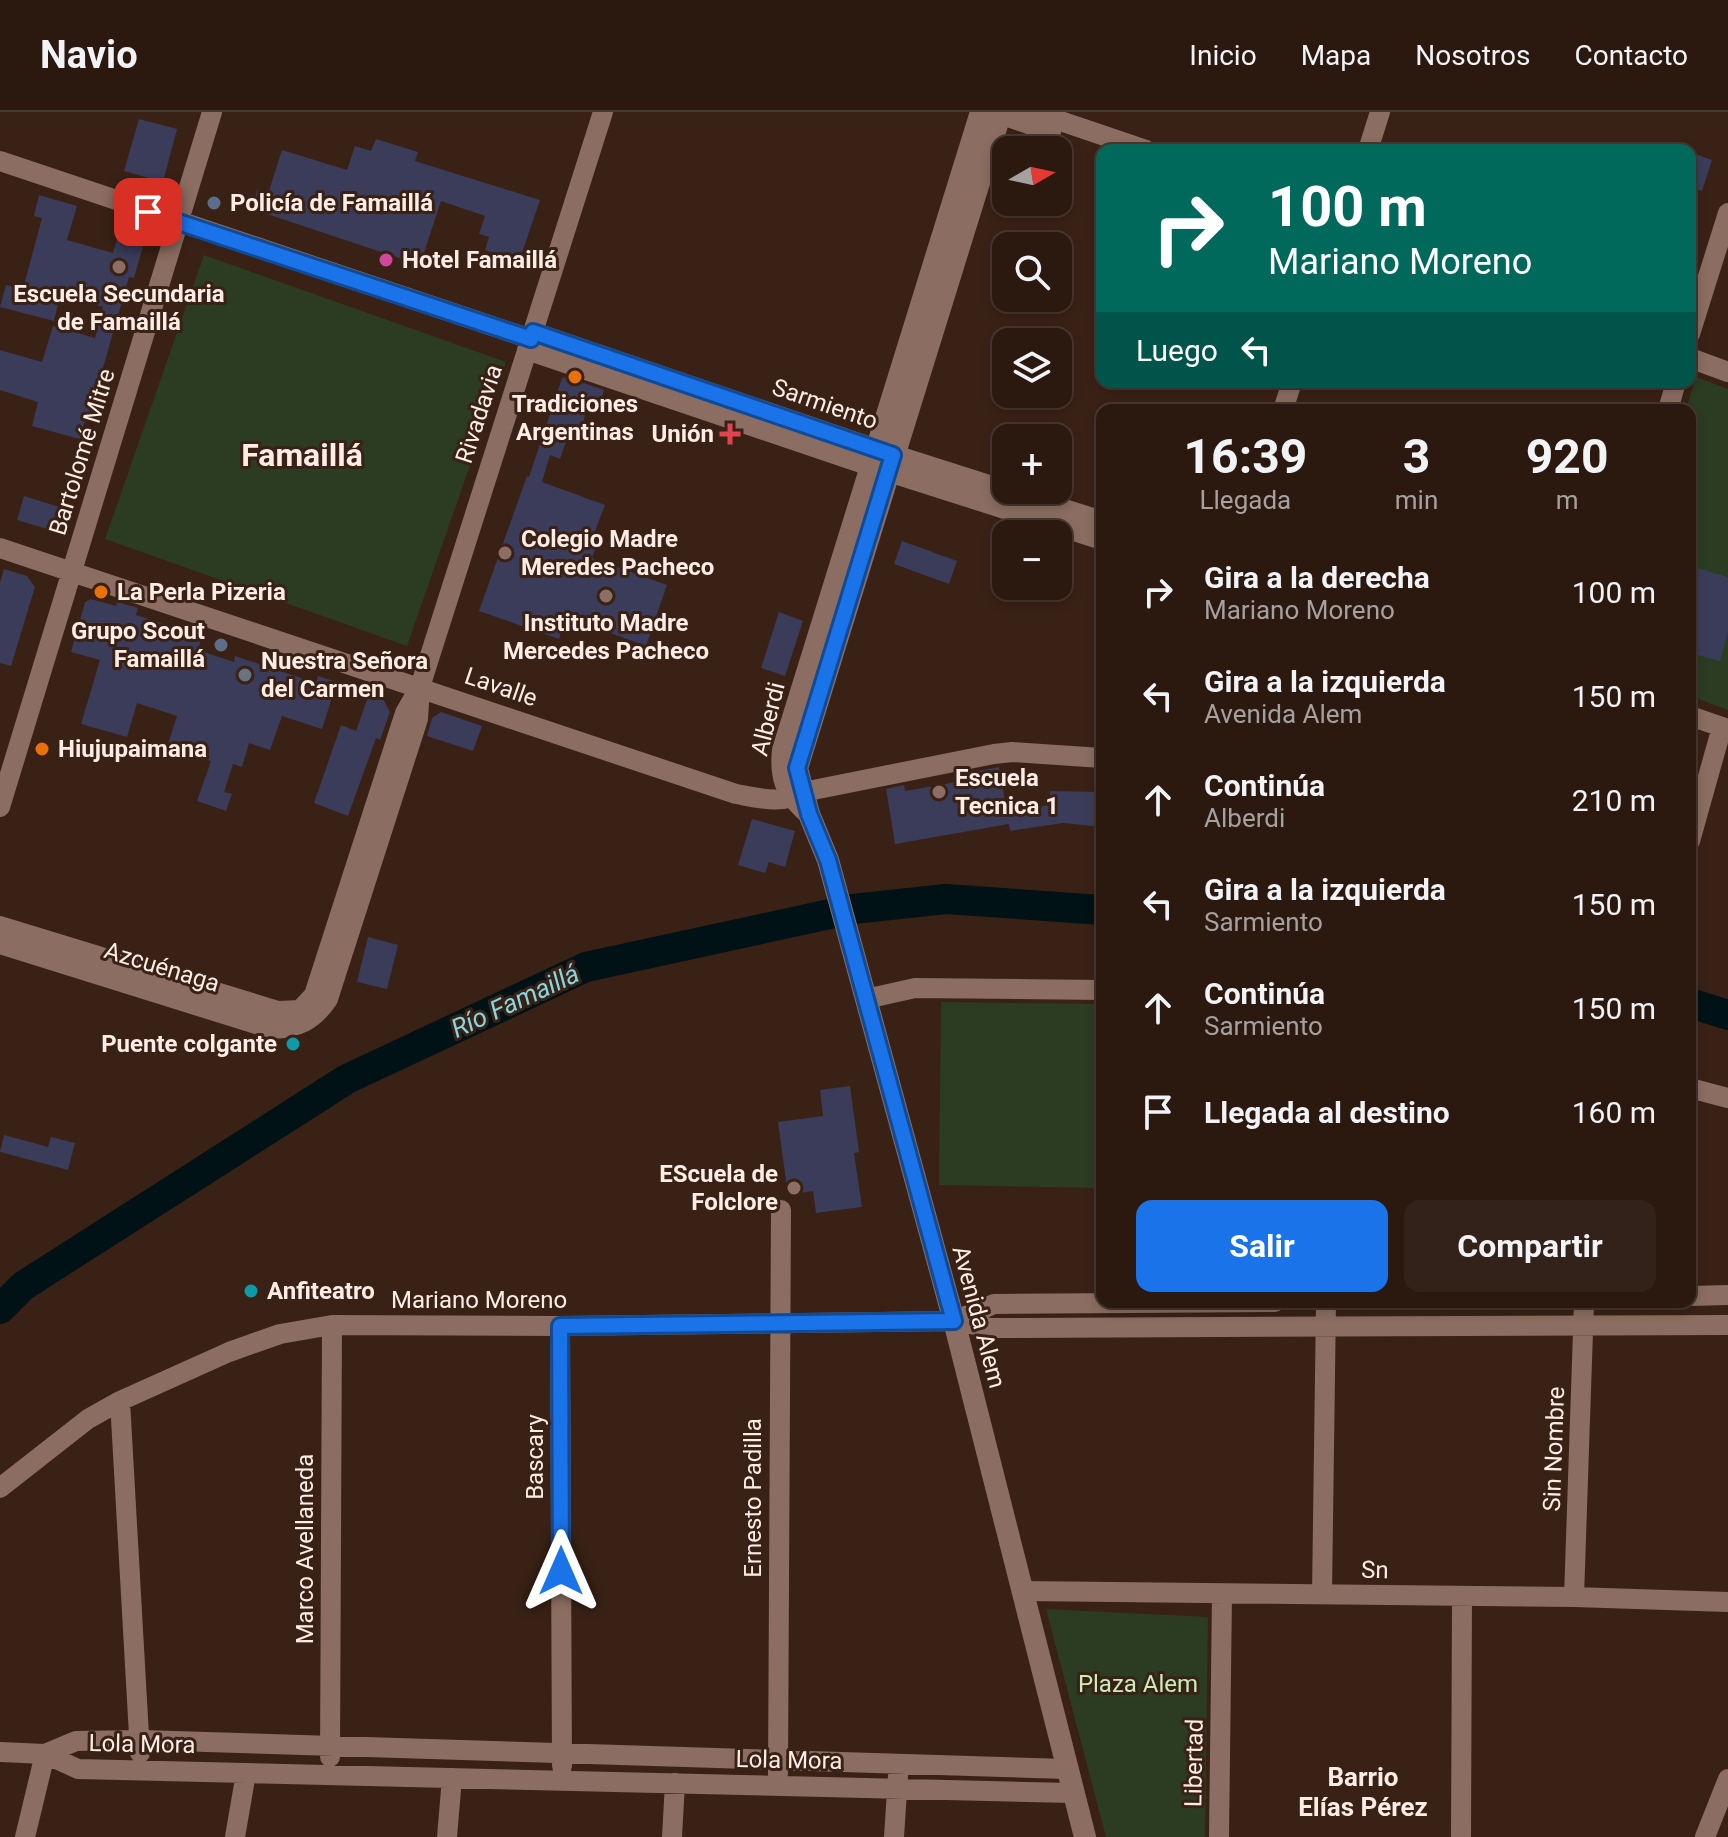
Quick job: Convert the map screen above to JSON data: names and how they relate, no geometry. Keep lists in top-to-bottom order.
{
  "streets": {
    "street": [
      "Sarmiento",
      "Rivadavia",
      "Bartolomé Mitre",
      "Lavalle",
      "Alberdi",
      "Azcuénaga",
      "Mariano Moreno",
      "Avenida Alem",
      "Sin Nombre",
      "Bascary",
      "Ernesto Padilla",
      "Marco Avellaneda",
      "Sn",
      "Lola Mora",
      "Libertad"
    ]
  },
  "crossings": [
    ["Sarmiento", "Rivadavia"],
    ["Sarmiento", "Bartolomé Mitre"],
    ["Sarmiento", "Alberdi"],
    ["Rivadavia", "Lavalle"],
    ["Rivadavia", "Azcuénaga"],
    ["Bartolomé Mitre", "Lavalle"],
    ["Lavalle", "Alberdi"],
    ["Lavalle", "Avenida Alem"],
    ["Alberdi", "Avenida Alem"],
    ["Mariano Moreno", "Avenida Alem"],
    ["Mariano Moreno", "Sin Nombre"],
    ["Mariano Moreno", "Bascary"],
    ["Mariano Moreno", "Ernesto Padilla"],
    ["Mariano Moreno", "Marco Avellaneda"],
    ["Avenida Alem", "Sn"],
    ["Avenida Alem", "Lola Mora"],
    ["Sin Nombre", "Sn"],
    ["Bascary", "Lola Mora"],
    ["Ernesto Padilla", "Lola Mora"],
    ["Marco Avellaneda", "Lola Mora"],
    ["Sn", "Libertad"]
  ],
  "districts": ["Famaillá", "Barrio Elías Pérez"],
  "water": ["Río Famaillá"],
  "parks": ["Plaza Alem"],
  "places": {
    "other": [
      "Policía de Famaillá",
      "Hotel Famaillá",
      "Escuela Secundaria de Famaillá",
      "Tradiciones Argentinas",
      "Colegio Madre Meredes Pacheco",
      "La Perla Pizeria",
      "Instituto Madre Mercedes Pacheco",
      "Grupo Scout Famaillá",
      "Nuestra Señora del Carmen",
      "Hiujupaimana",
      "Escuela Tecnica 1",
      "Puente colgante",
      "EScuela de Folclore",
      "Anfiteatro"
    ],
    "health": ["Unión"]
  },
  "north": "right",
  "page": {
    "header": "Navio",
    "nav": [
      "Inicio",
      "Mapa",
      "Nosotros",
      "Contacto"
    ],
    "map_buttons": ["+", "−"],
    "turn": ["100 m", "Mariano Moreno"],
    "then": "Luego",
    "eta": [
      "16:39",
      "Llegada",
      "3",
      "min",
      "920",
      "m"
    ],
    "list": [
      {
        "name": "Gira a la derecha",
        "note": "Mariano Moreno",
        "value": "100 m"
      },
      {
        "name": "Gira a la izquierda",
        "note": "Avenida Alem",
        "value": "150 m"
      },
      {
        "name": "Continúa",
        "note": "Alberdi",
        "value": "210 m"
      },
      {
        "name": "Gira a la izquierda",
        "note": "Sarmiento",
        "value": "150 m"
      },
      {
        "name": "Continúa",
        "note": "Sarmiento",
        "value": "150 m"
      },
      {
        "name": "Llegada al destino",
        "value": "160 m"
      }
    ],
    "buttons": ["Salir", "Compartir"]
  }
}
